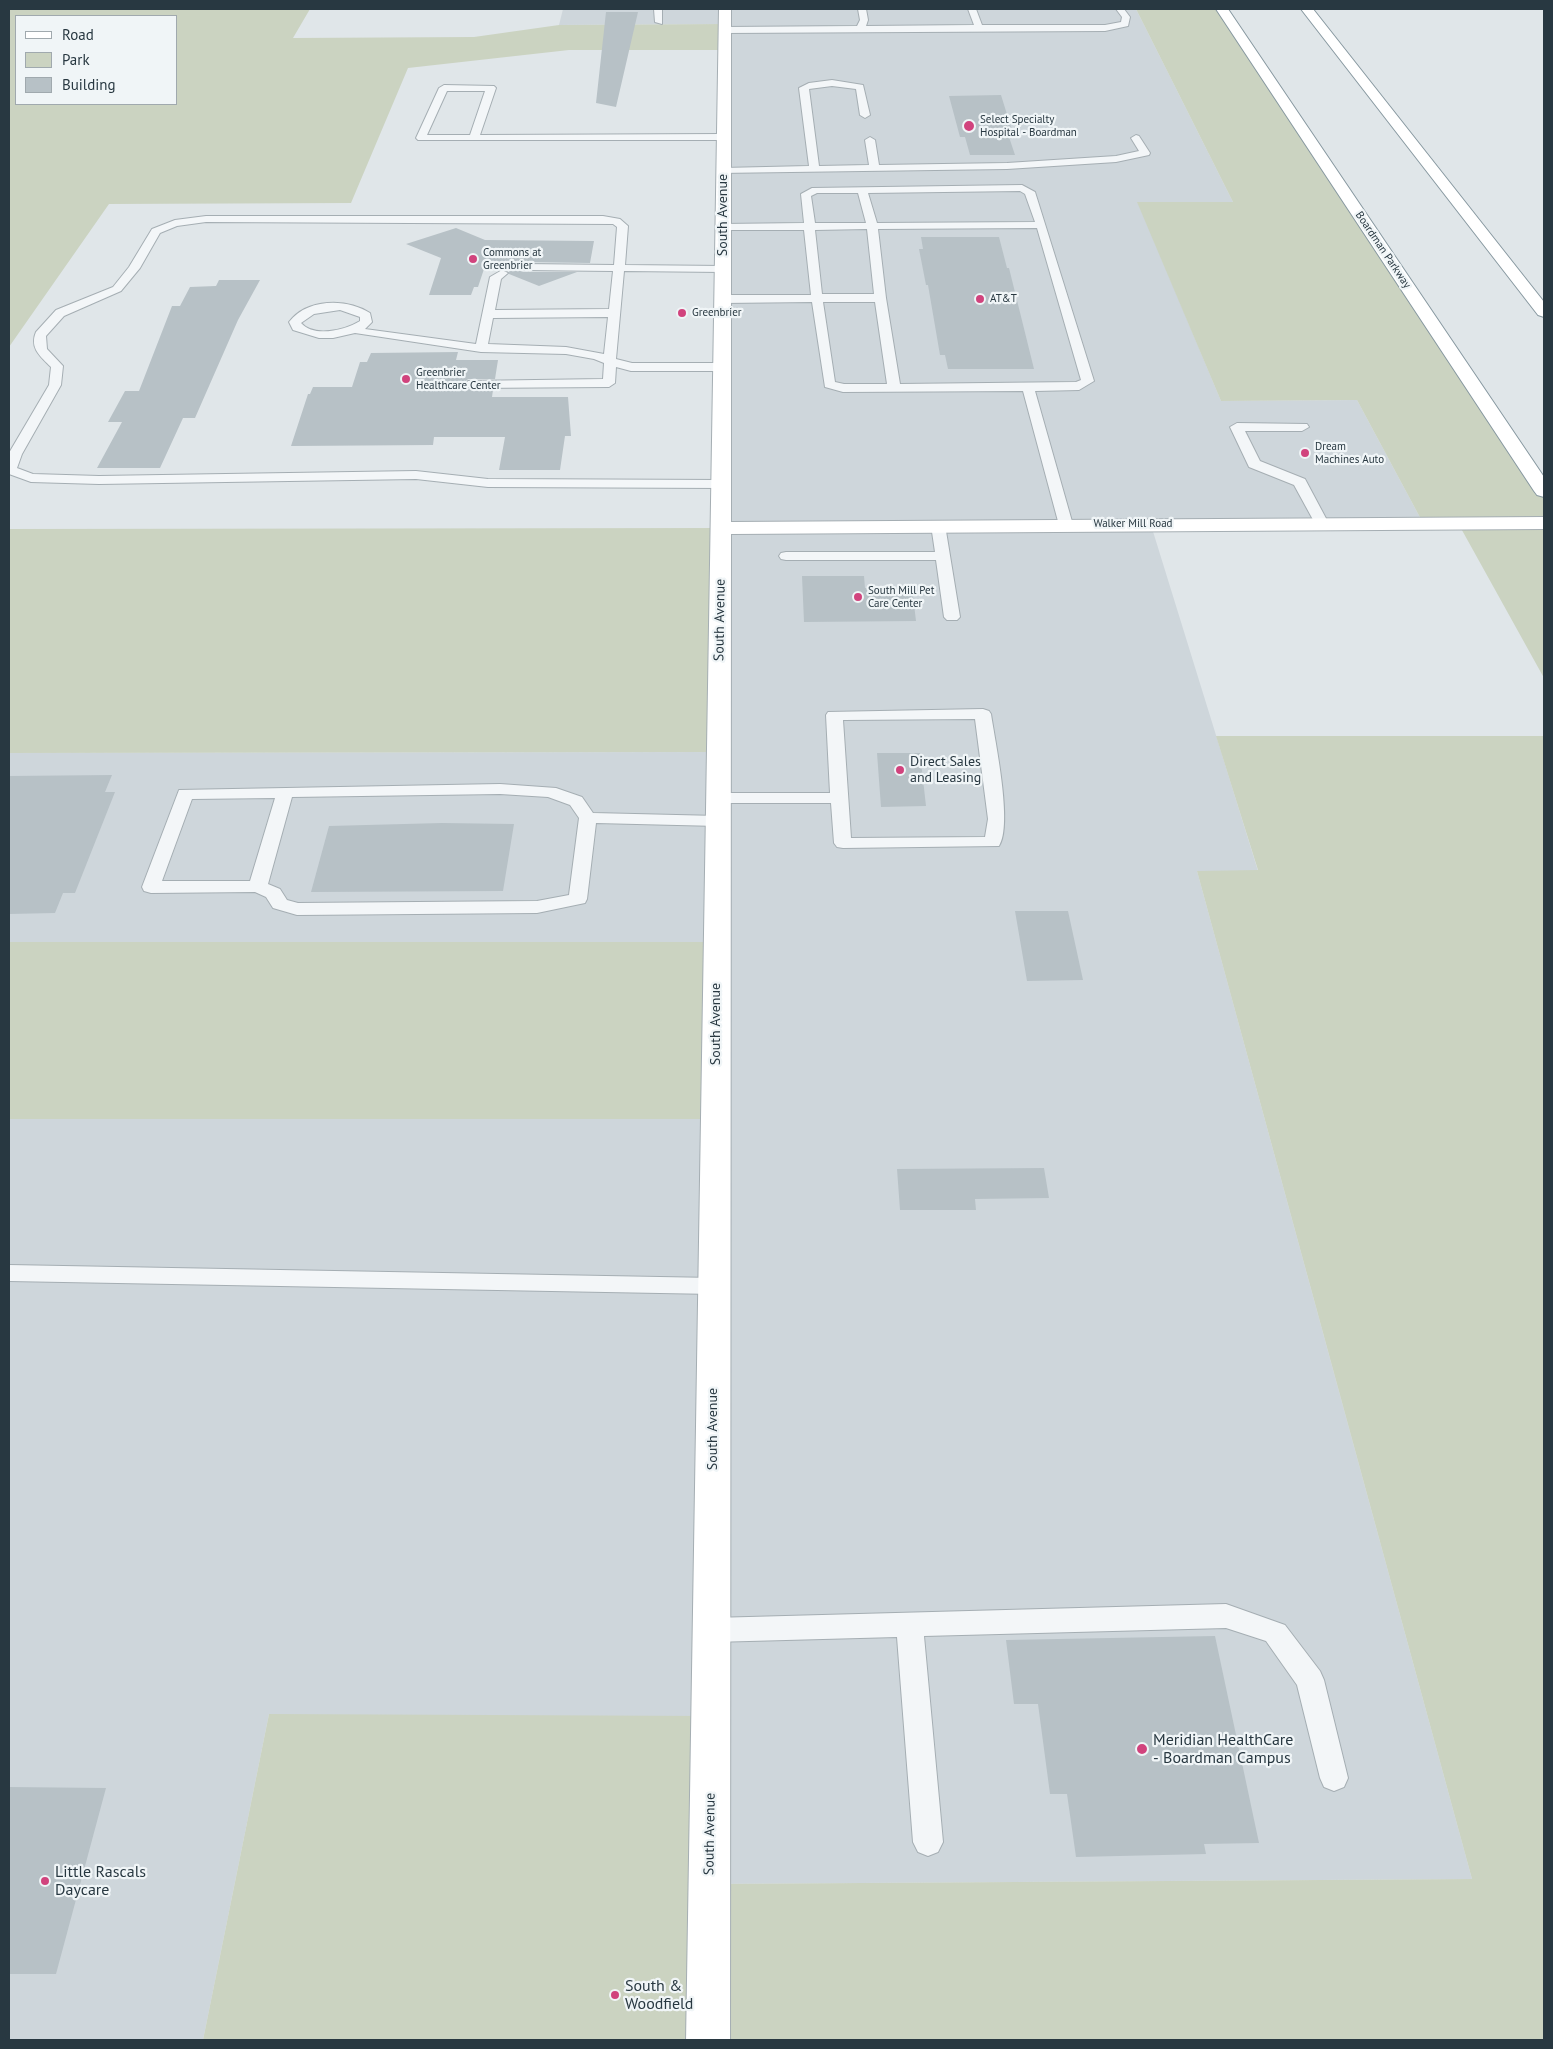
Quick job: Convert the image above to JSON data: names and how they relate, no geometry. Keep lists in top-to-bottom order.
{
  "streets": {
    "main road": ["South Avenue", "Boardman Parkway", "Walker Mill Road"]
  },
  "crossings": [
    ["South Avenue", "Walker Mill Road"]
  ],
  "places": [
    "Select Specialty Hospital - Boardman",
    "Commons at Greenbrier",
    "AT&T",
    "Greenbrier",
    "Greenbrier Healthcare Center",
    "Dream Machines Auto",
    "South Mill Pet Care Center",
    "Direct Sales and Leasing",
    "Meridian HealthCare - Boardman Campus",
    "Little Rascals Daycare",
    "South & Woodfield"
  ],
  "legend": ["Road", "Park", "Building"]
}
